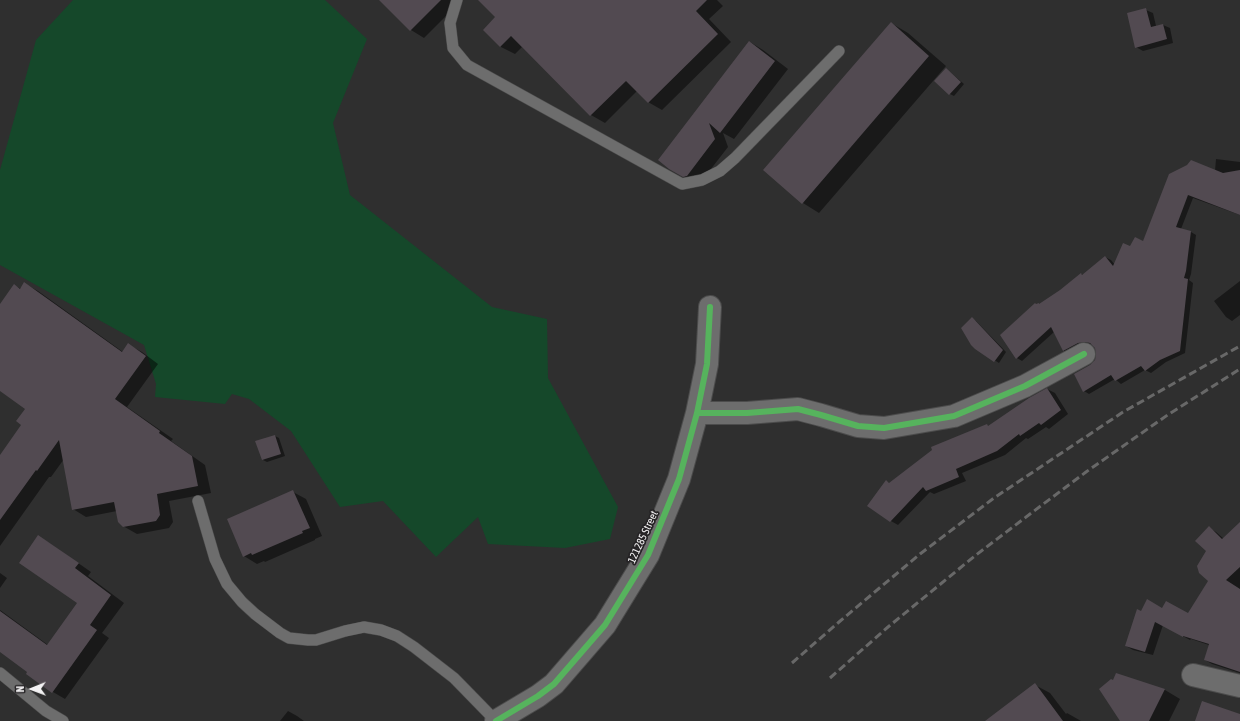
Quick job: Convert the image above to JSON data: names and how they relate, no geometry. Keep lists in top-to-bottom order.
{
  "streets": {
    "street": ["121285 Street"]
  },
  "north": "left"
}
